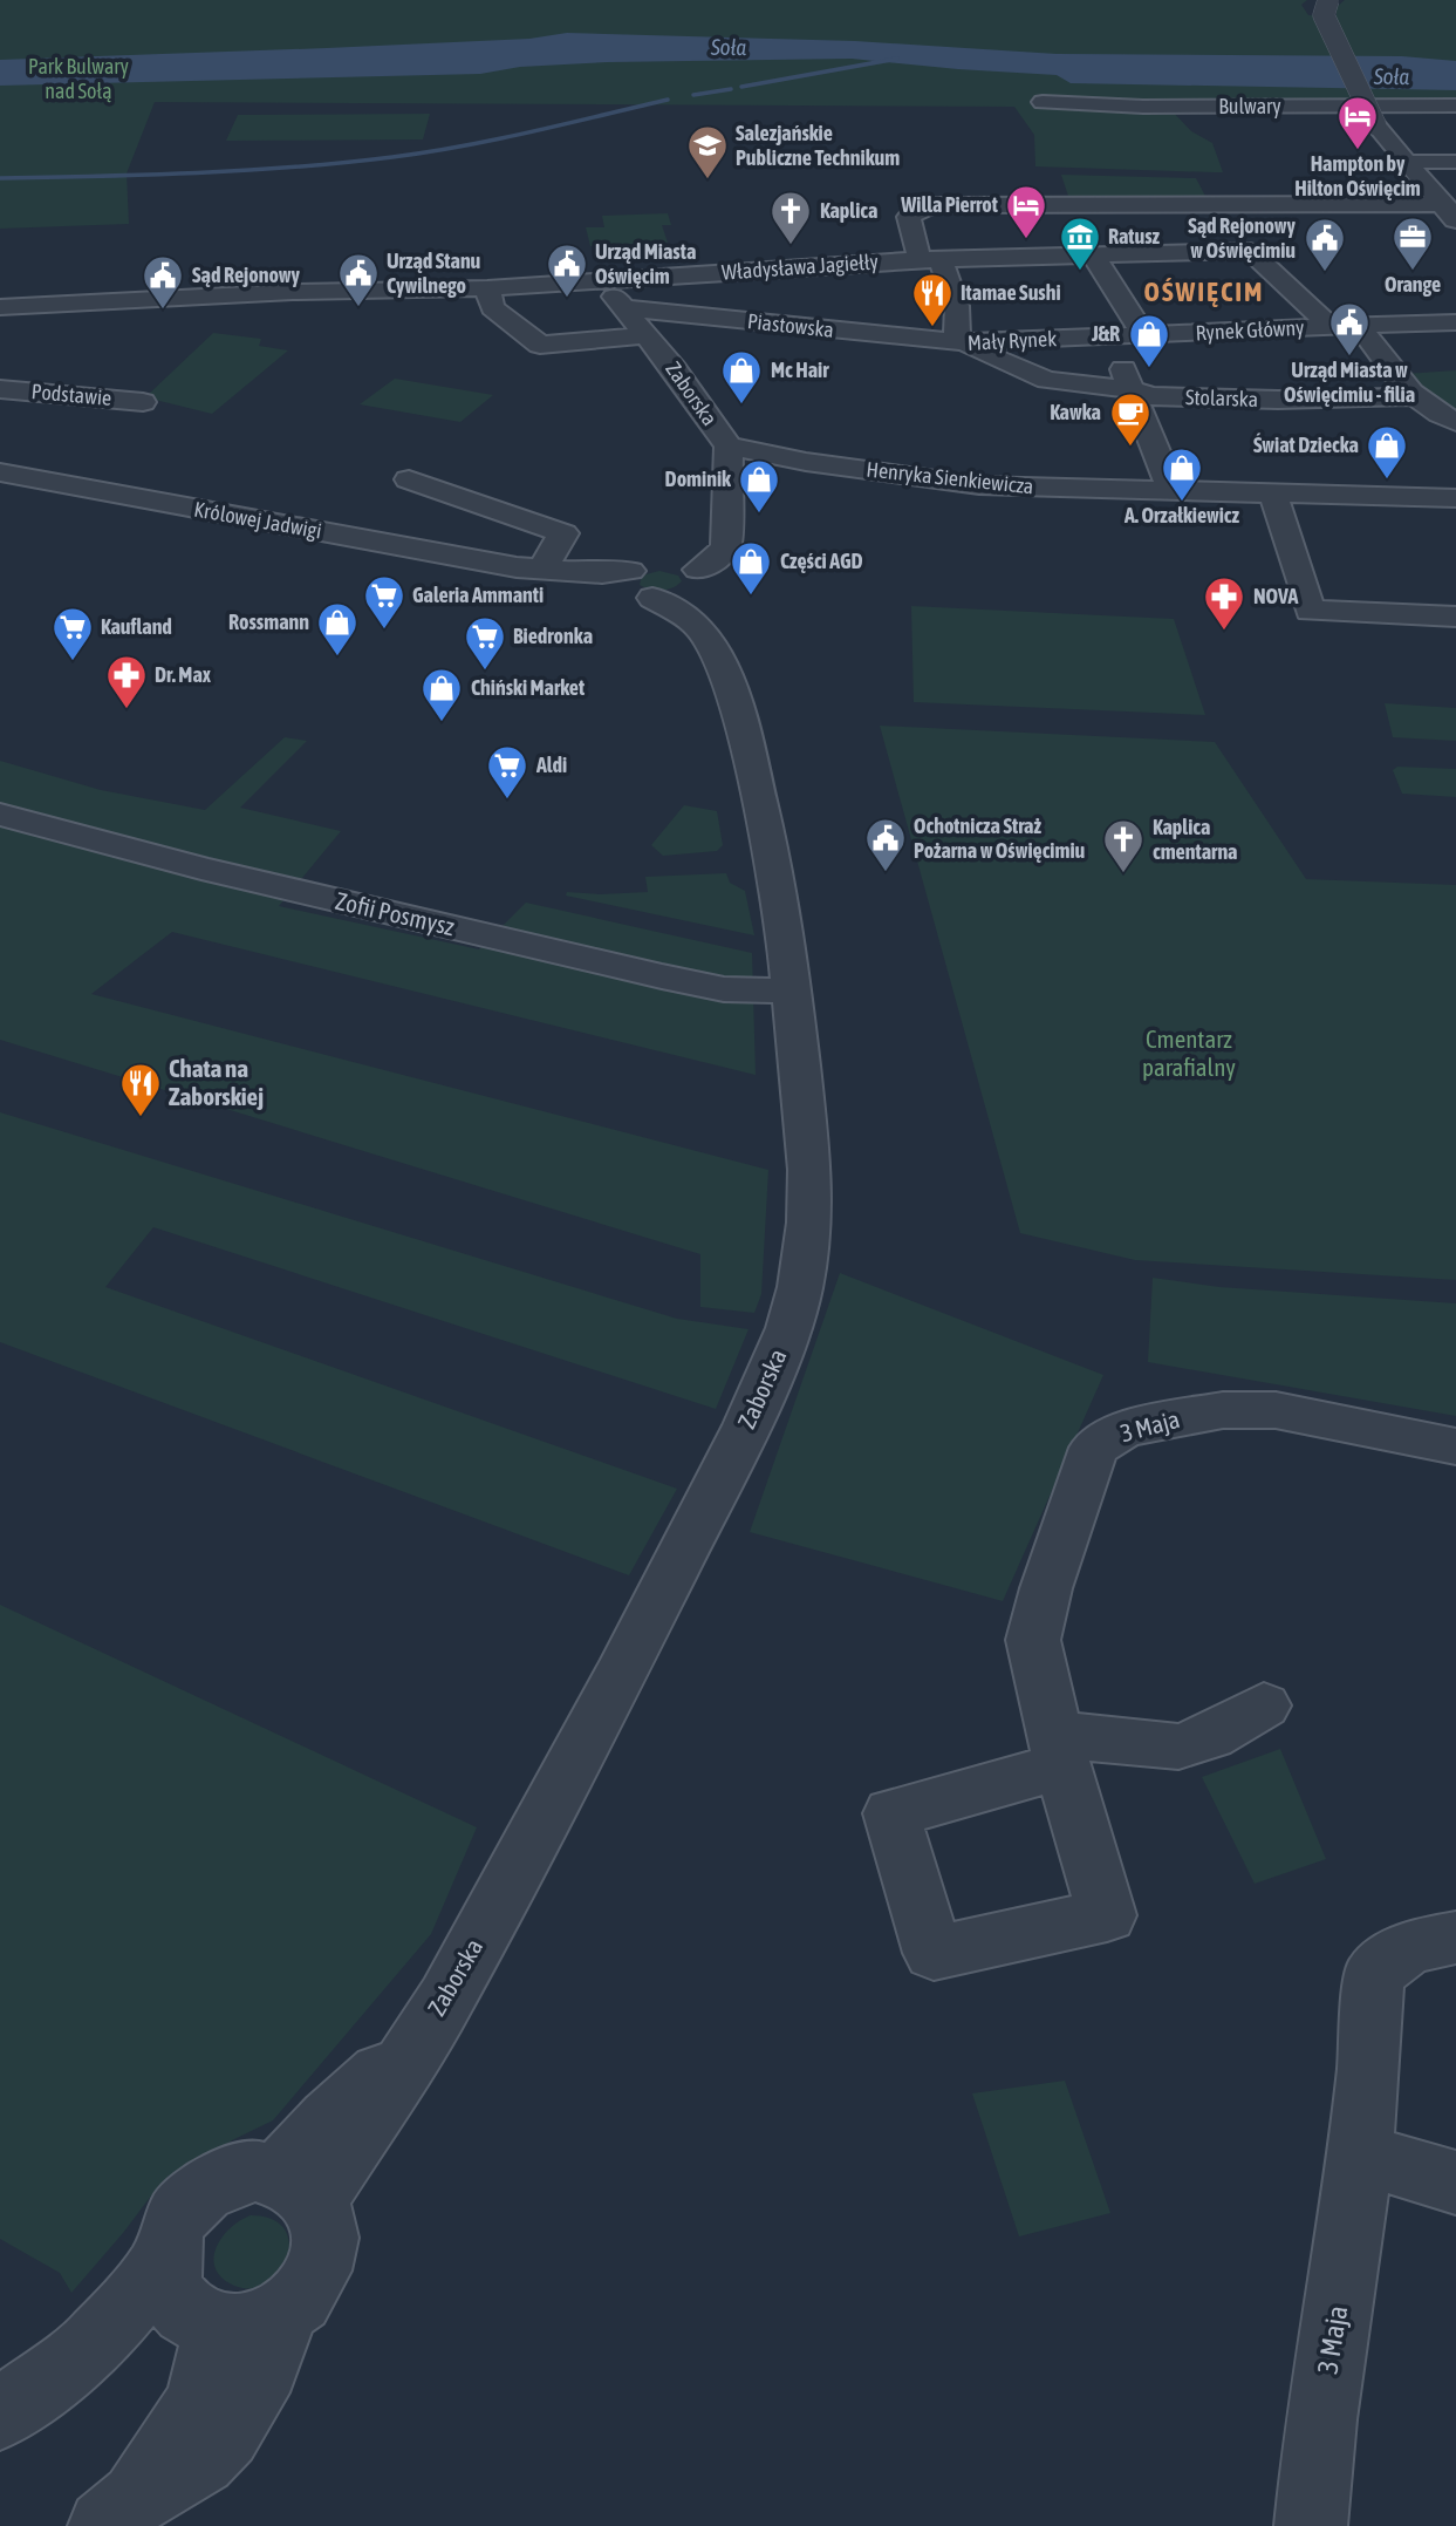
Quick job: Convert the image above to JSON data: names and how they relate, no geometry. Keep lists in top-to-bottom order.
{
  "streets": {
    "street": [
      "Bulwary",
      "Władysława Jagiełły",
      "Piastowska",
      "Rynek Główny",
      "Mały Rynek",
      "Zaborska",
      "Podstawie",
      "Stolarska",
      "Henryka Sienkiewicza",
      "Królowej Jadwigi",
      "Zofii Posmysz",
      "3 Maja"
    ]
  },
  "crossings": [
    ["Władysława Jagiełły", "Rynek Główny"],
    ["Władysława Jagiełły", "Zaborska"],
    ["Piastowska", "Mały Rynek"],
    ["Piastowska", "Zaborska"],
    ["Rynek Główny", "Mały Rynek"],
    ["Mały Rynek", "Stolarska"],
    ["Zaborska", "Henryka Sienkiewicza"],
    ["Zaborska", "Królowej Jadwigi"],
    ["Zaborska", "Zofii Posmysz"]
  ],
  "districts": ["OŚWIĘCIM"],
  "water": ["Soła"],
  "parks": ["Park Bulwary nad Sołą", "Cmentarz parafialny"],
  "places": {
    "hotel": ["Hampton by Hilton Oświęcim", "Willa Pierrot"],
    "school or university": ["Salezjańskie Publiczne Technikum"],
    "church": ["Kaplica", "Kaplica cmentarna"],
    "museum": ["Ratusz"],
    "office": ["Orange"],
    "public building": [
      "Sąd Rejonowy w Oświęcimiu",
      "Urząd Miasta Oświęcim",
      "Urząd Stanu Cywilnego",
      "Sąd Rejonowy",
      "Urząd Miasta w Oświęcimiu - filia",
      "Ochotnicza Straż Pożarna w Oświęcimiu"
    ],
    "restaurant": ["Itamae Sushi", "Chata na Zaborskiej"],
    "shop": [
      "J&R",
      "Mc Hair",
      "Świat Dziecka",
      "A. Orzałkiewicz",
      "Dominik",
      "Części AGD",
      "Rossmann",
      "Chiński Market"
    ],
    "cafe": ["Kawka"],
    "supermarket": [
      "Galeria Ammanti",
      "Kaufland",
      "Biedronka",
      "Aldi"
    ],
    "pharmacy": ["NOVA", "Dr. Max"]
  }
}
